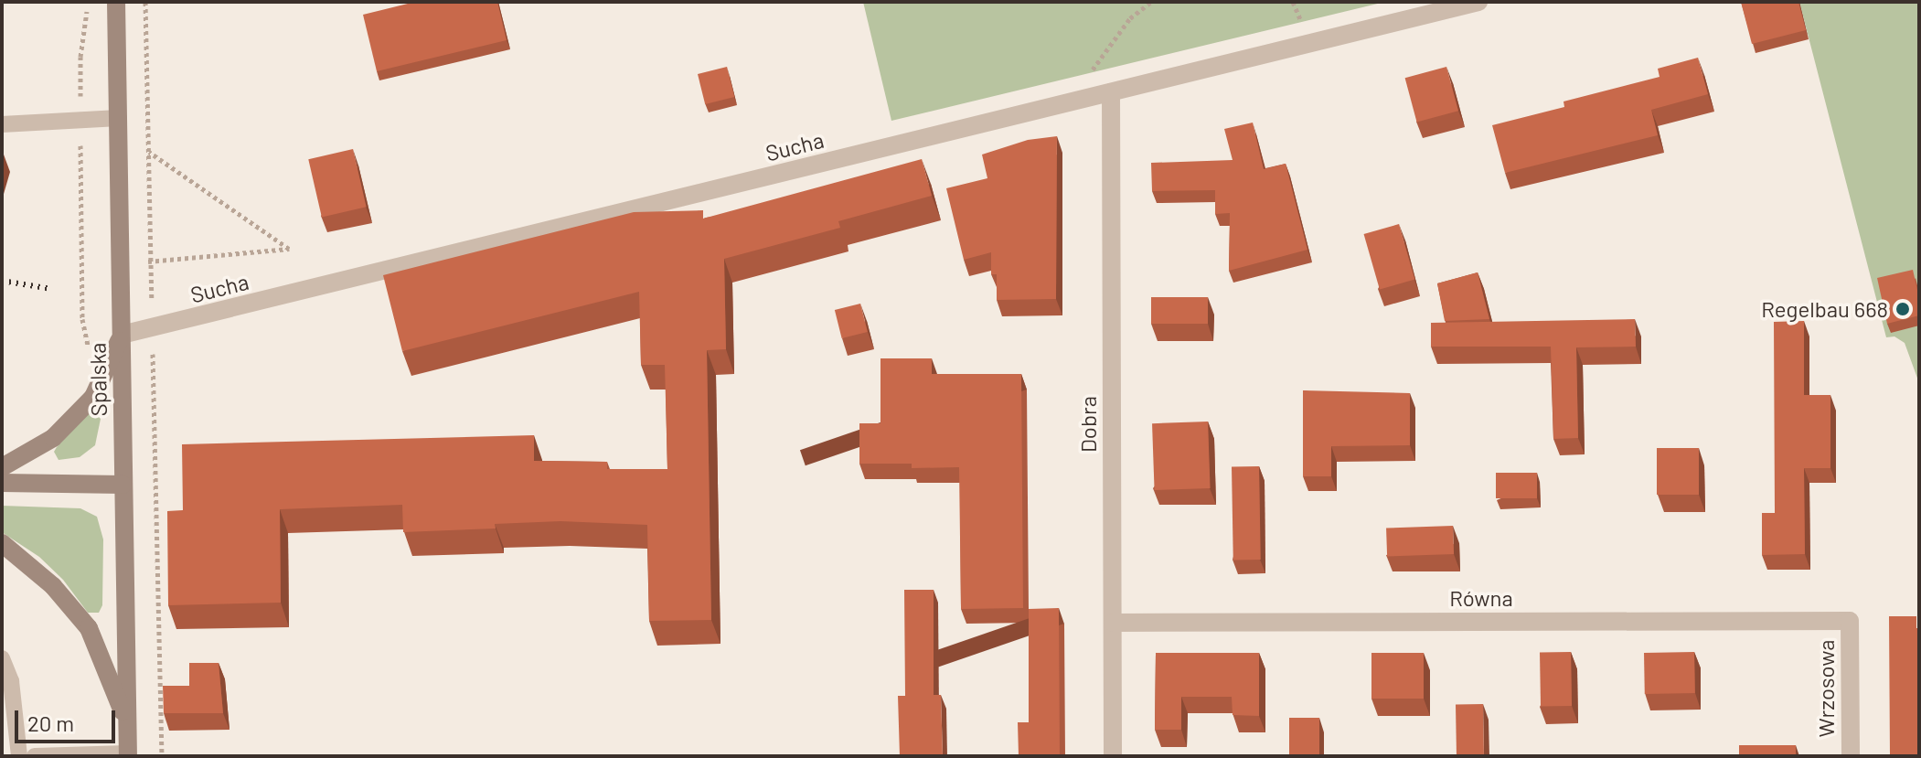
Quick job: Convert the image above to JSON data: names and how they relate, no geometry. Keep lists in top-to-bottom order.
{
  "streets": {
    "street": [
      "Sucha",
      "Spalska",
      "Dobra",
      "Równa",
      "Wrzosowa"
    ]
  },
  "crossings": [
    ["Sucha", "Spalska"],
    ["Sucha", "Dobra"],
    ["Dobra", "Równa"],
    ["Równa", "Wrzosowa"]
  ],
  "places": ["Regelbau 668"],
  "scale_bar": "20 m"
}
